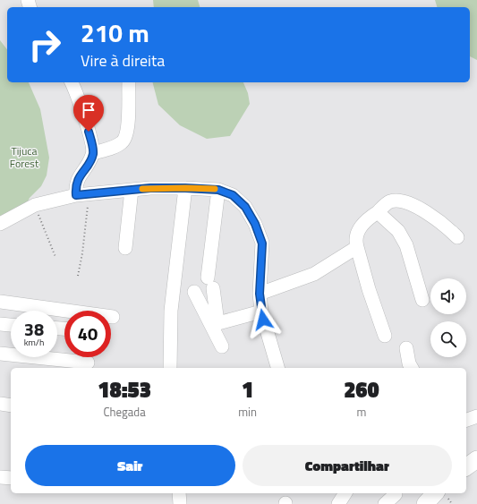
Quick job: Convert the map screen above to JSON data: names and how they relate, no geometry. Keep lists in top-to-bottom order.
{
  "parks": ["Tijuca Forest"],
  "page": {
    "turn": ["210 m", "Vire à direita"],
    "speed": "38 km/h",
    "limit": "40",
    "eta": [
      "18:53",
      "Chegada",
      "1",
      "min",
      "260",
      "m"
    ],
    "buttons": ["Sair", "Compartilhar"]
  }
}
